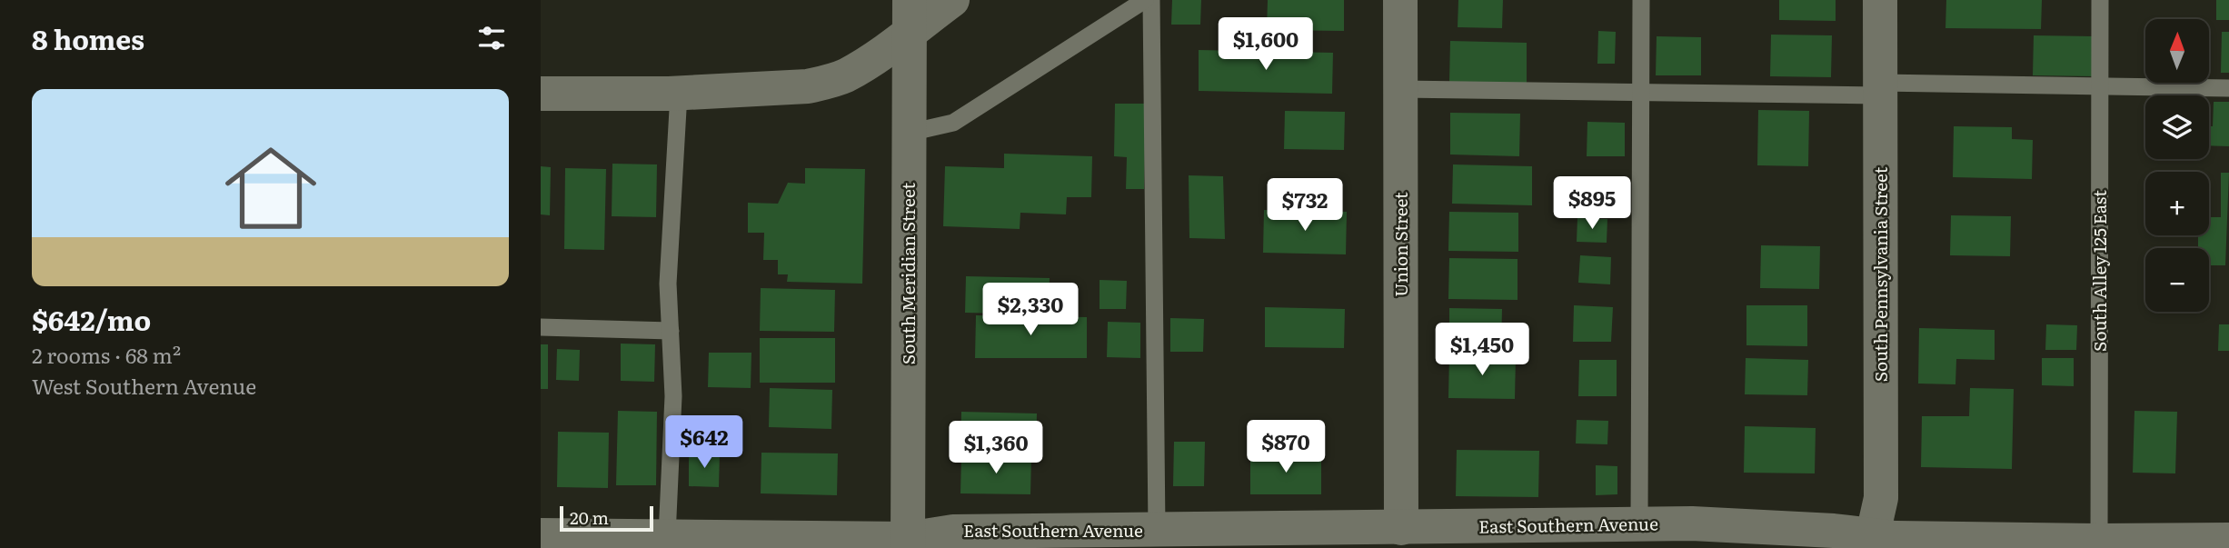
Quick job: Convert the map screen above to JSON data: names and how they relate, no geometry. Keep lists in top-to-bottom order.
{
  "streets": {
    "street": [
      "Union Street",
      "South Meridian Street",
      "South Pennsylvania Street",
      "East Southern Avenue"
    ],
    "lane": ["South Alley 125 East"]
  },
  "crossings": [
    ["Union Street", "East Southern Avenue"],
    ["South Alley 125 East", "East Southern Avenue"],
    ["South Meridian Street", "East Southern Avenue"],
    ["South Pennsylvania Street", "East Southern Avenue"]
  ],
  "scale_bar": "20 m",
  "north": "top",
  "page": {
    "heading": "8 homes",
    "price": [
      "$1,600",
      "$895",
      "$732",
      "$2,330",
      "$1,450",
      "$642",
      "$870",
      "$1,360"
    ],
    "map_buttons": ["+", "−"],
    "list": [
      {
        "name": "$642/mo",
        "note": "2 rooms · 68 m² · West Southern Avenue"
      }
    ],
    "scale": "20 m"
  }
}
